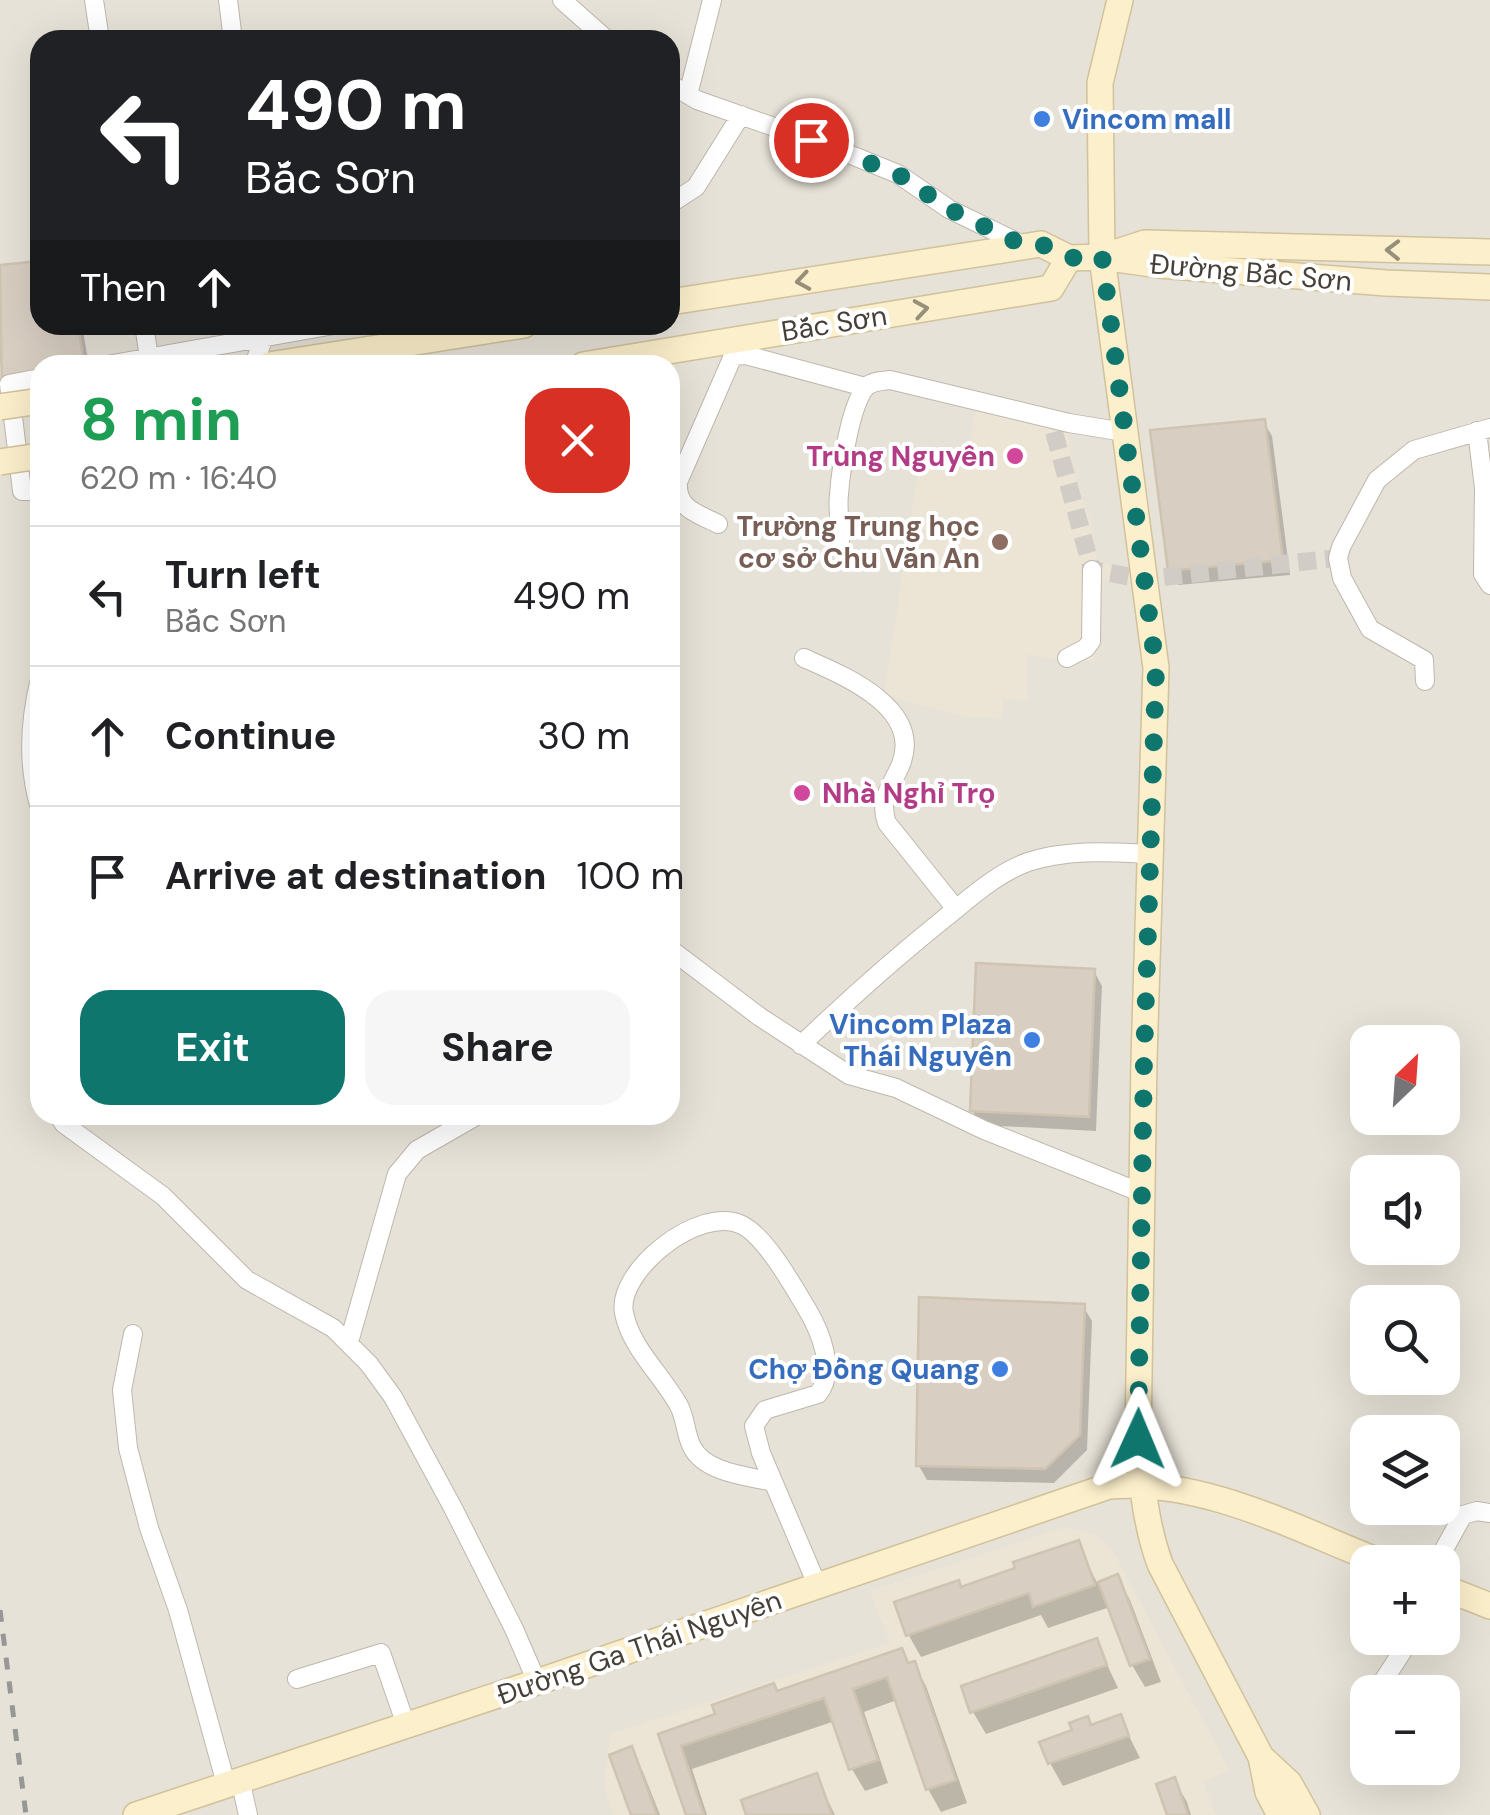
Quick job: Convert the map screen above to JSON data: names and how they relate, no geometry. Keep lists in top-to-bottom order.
{
  "streets": {
    "main road": ["Đường Bắc Sơn", "Bắc Sơn", "Đường Ga Thái Nguyên"]
  },
  "crossings": [
    ["Đường Bắc Sơn", "Bắc Sơn"]
  ],
  "places": [
    "Vincom mall",
    "Trùng Nguyên",
    "Trường Trung học cơ sở Chu Văn An",
    "Nhà Nghỉ Trọ",
    "Vincom Plaza Thái Nguyên",
    "Chợ Đồng Quang"
  ],
  "north": "top right",
  "page": {
    "turn": ["490 m", "Bắc Sơn"],
    "then": "Then",
    "heading": ["8 min", "620 m · 16:40"],
    "list": [
      {
        "name": "Turn left",
        "note": "Bắc Sơn",
        "value": "490 m"
      },
      {
        "name": "Continue",
        "value": "30 m"
      },
      {
        "name": "Arrive at destination",
        "value": "100 m"
      }
    ],
    "buttons": ["Exit", "Share"],
    "map_buttons": ["+", "−"]
  }
}
